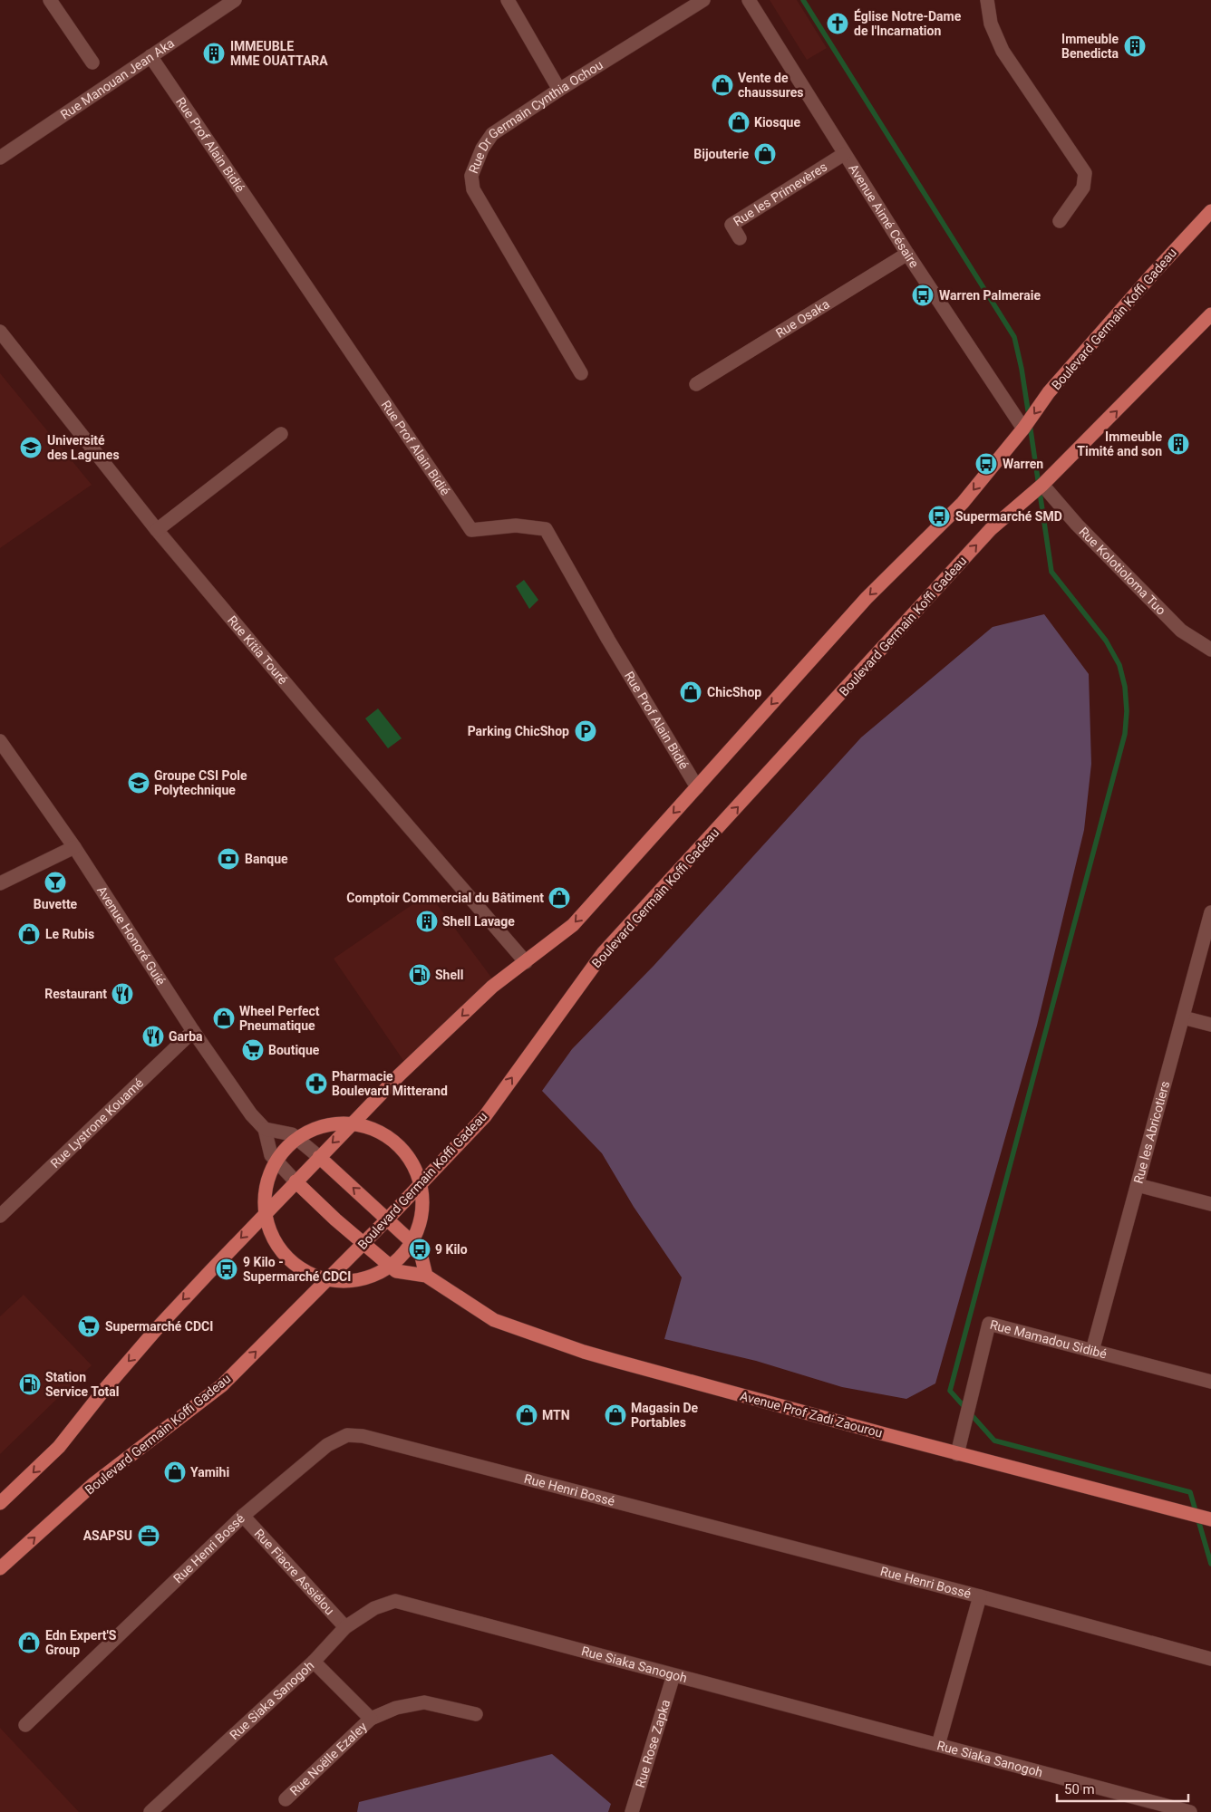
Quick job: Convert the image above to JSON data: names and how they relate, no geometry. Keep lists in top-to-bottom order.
{
  "streets": {
    "main road": ["Boulevard Germain Koffi Gadeau", "Avenue Prof Zadi Zaourou"],
    "street": [
      "Rue Manouan Jean Aka",
      "Rue Dr Germain Cynthia Ochou",
      "Rue Prof Alain Bidié",
      "Rue les Primevères",
      "Avenue Aimé Césaire",
      "Rue Osaka",
      "Rue Kolotioloma Tuo",
      "Rue Kitia Touré",
      "Avenue Honoré Guié",
      "Rue Lystrone Kouamé",
      "Rue les Abricotiers",
      "Rue Mamadou Sidibé",
      "Rue Henri Bossé",
      "Rue Fiacre Assiélou",
      "Rue Siaka Sanogoh",
      "Rue Rose Zapka",
      "Rue Noëlle Ezaley"
    ]
  },
  "crossings": [
    ["Rue Manouan Jean Aka", "Rue Prof Alain Bidié"],
    ["Rue Prof Alain Bidié", "Boulevard Germain Koffi Gadeau"],
    ["Rue les Primevères", "Avenue Aimé Césaire"],
    ["Avenue Aimé Césaire", "Rue Osaka"],
    ["Avenue Aimé Césaire", "Boulevard Germain Koffi Gadeau"],
    ["Boulevard Germain Koffi Gadeau", "Rue Kolotioloma Tuo"],
    ["Boulevard Germain Koffi Gadeau", "Rue Kitia Touré"],
    ["Boulevard Germain Koffi Gadeau", "Avenue Honoré Guié"],
    ["Avenue Honoré Guié", "Rue Lystrone Kouamé"],
    ["Rue les Abricotiers", "Rue Mamadou Sidibé"],
    ["Rue Mamadou Sidibé", "Avenue Prof Zadi Zaourou"],
    ["Rue Henri Bossé", "Rue Fiacre Assiélou"],
    ["Rue Fiacre Assiélou", "Rue Siaka Sanogoh"],
    ["Rue Siaka Sanogoh", "Rue Rose Zapka"],
    ["Rue Siaka Sanogoh", "Rue Noëlle Ezaley"]
  ],
  "places": {
    "church": ["Église Notre-Dame de l'Incarnation"],
    "building": [
      "Immeuble Benedicta",
      "IMMEUBLE MME OUATTARA",
      "Immeuble Timité and son",
      "Shell Lavage"
    ],
    "shop": [
      "Vente de chaussures",
      "Kiosque",
      "Bijouterie",
      "ChicShop",
      "Comptoir Commercial du Bâtiment",
      "Le Rubis",
      "Wheel Perfect Pneumatique",
      "MTN",
      "Magasin De Portables",
      "Yamihi",
      "Edn Expert'S Group"
    ],
    "bus stop": [
      "Warren Palmeraie",
      "Warren",
      "Supermarché SMD",
      "9 Kilo",
      "9 Kilo - Supermarché CDCI"
    ],
    "school or university": ["Université des Lagunes", "Groupe CSI Pole Polytechnique"],
    "parking": ["Parking ChicShop"],
    "bank": ["Banque"],
    "bar": ["Buvette"],
    "fuel station": ["Shell", "Station Service Total"],
    "restaurant": ["Restaurant", "Garba"],
    "supermarket": ["Boutique", "Supermarché CDCI"],
    "pharmacy": ["Pharmacie Boulevard Mitterand"],
    "office": ["ASAPSU"]
  },
  "scale_bar": "50 m"
}
